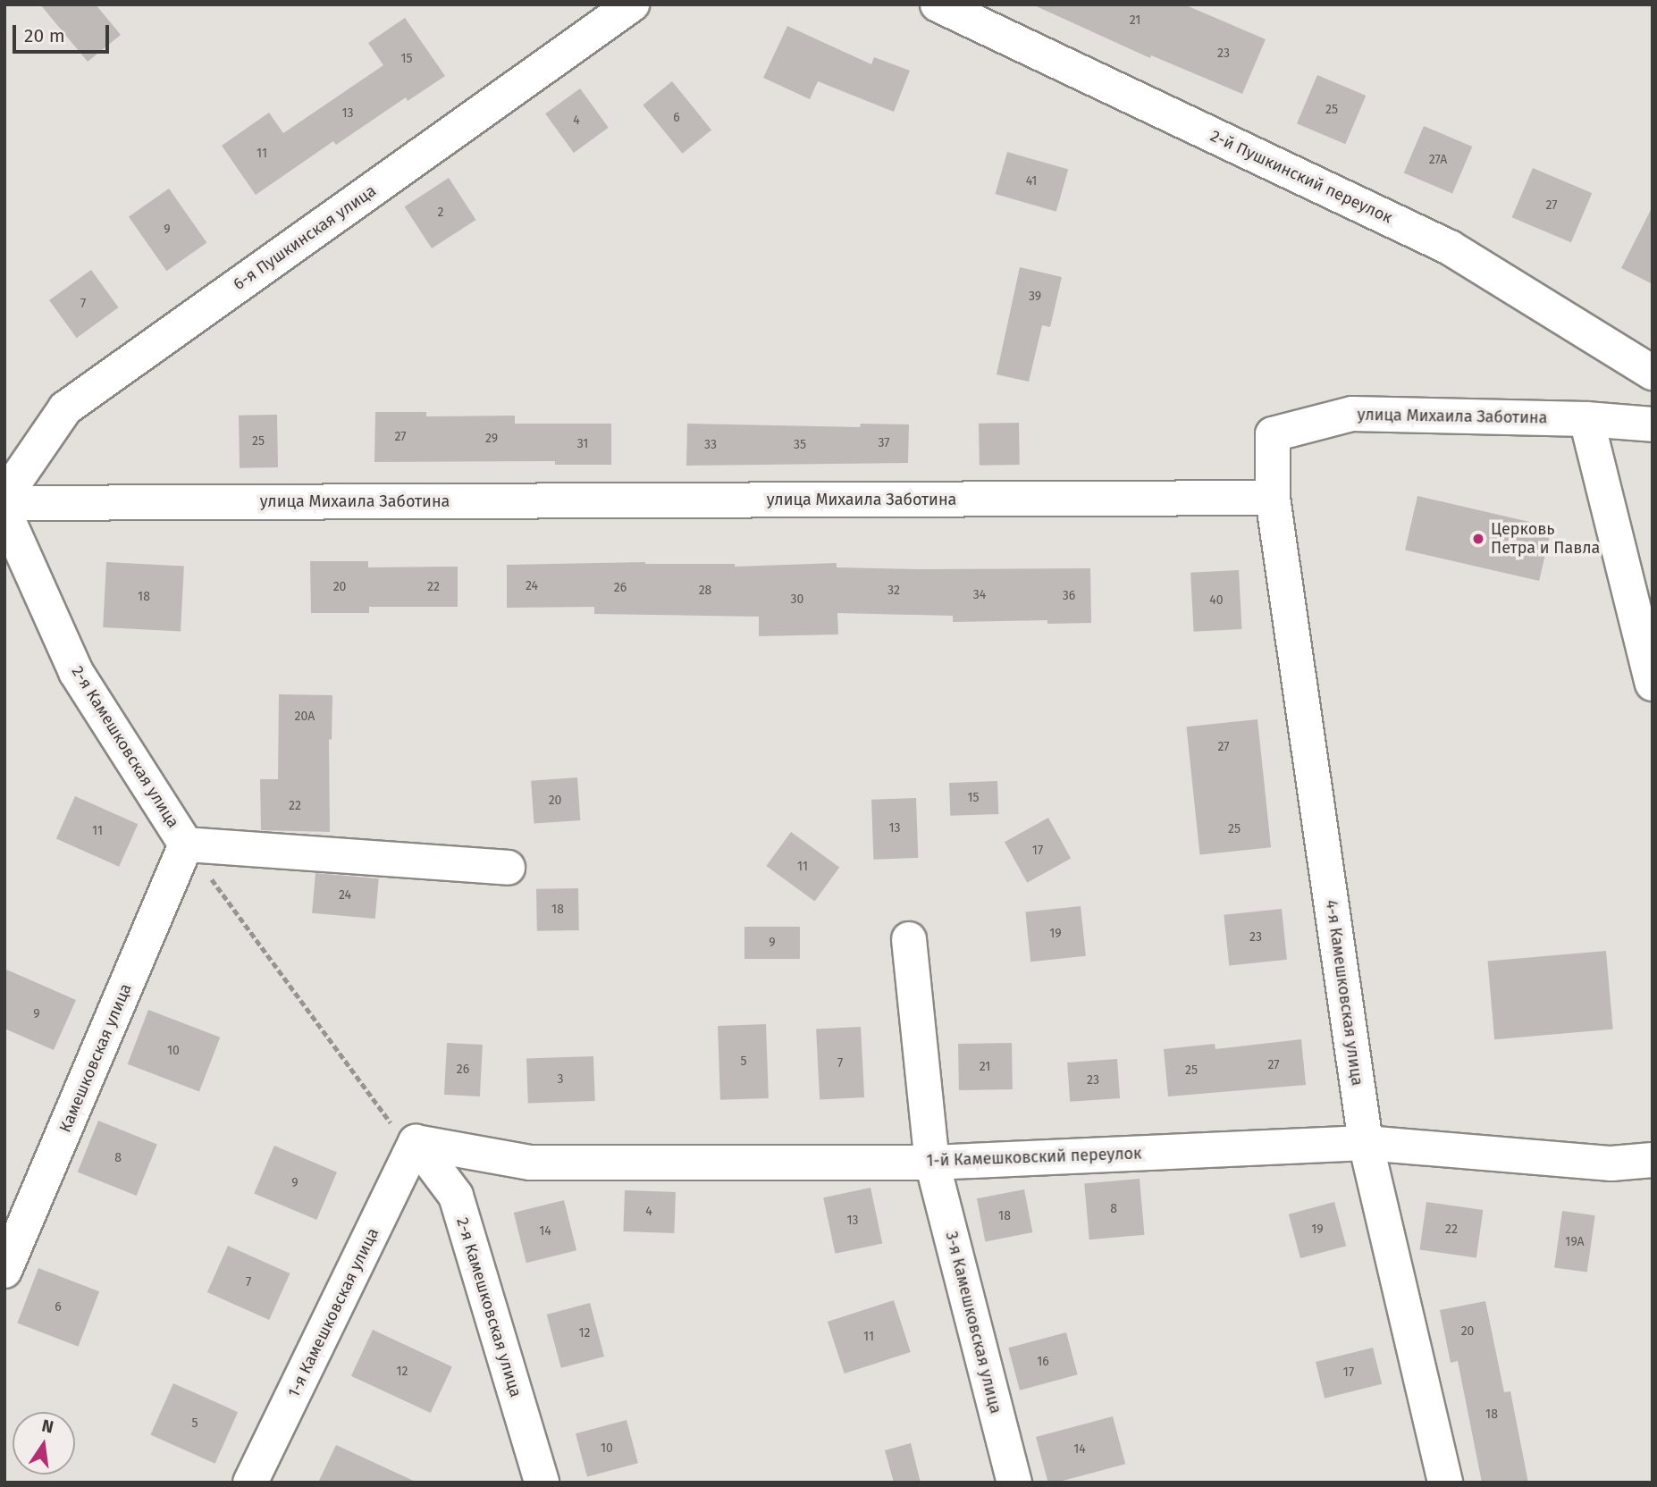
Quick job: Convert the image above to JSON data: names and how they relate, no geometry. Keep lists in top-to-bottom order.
{
  "streets": {
    "street": [
      "2-й Пушкинский переулок",
      "6-я Пушкинская улица",
      "улица Михаила Заботина",
      "2-я Камешковская улица",
      "4-я Камешковская улица",
      "Камешковская улица",
      "1-й Камешковский переулок",
      "1-я Камешковская улица",
      "3-я Камешковская улица"
    ]
  },
  "crossings": [
    ["улица Михаила Заботина", "4-я Камешковская улица"],
    ["2-я Камешковская улица", "Камешковская улица"],
    ["2-я Камешковская улица", "1-й Камешковский переулок"],
    ["2-я Камешковская улица", "1-я Камешковская улица"],
    ["4-я Камешковская улица", "1-й Камешковский переулок"],
    ["1-й Камешковский переулок", "1-я Камешковская улица"],
    ["1-й Камешковский переулок", "3-я Камешковская улица"]
  ],
  "places": ["Церковь Петра и Павла"],
  "house_numbers": [
    "21",
    "23",
    "15",
    "25",
    "13",
    "6",
    "4",
    "11",
    "27А",
    "41",
    "27",
    "2",
    "9",
    "39",
    "7",
    "27",
    "29",
    "25",
    "37",
    "31",
    "33",
    "35",
    "24",
    "20",
    "22",
    "26",
    "28",
    "32",
    "34",
    "36",
    "18",
    "30",
    "40",
    "20А",
    "27",
    "15",
    "20",
    "22",
    "13",
    "25",
    "11",
    "17",
    "11",
    "24",
    "18",
    "19",
    "23",
    "9",
    "9",
    "10",
    "5",
    "7",
    "27",
    "21",
    "26",
    "25",
    "3",
    "23",
    "8",
    "9",
    "8",
    "4",
    "18",
    "13",
    "19",
    "22",
    "14",
    "19А",
    "7",
    "6",
    "20",
    "12",
    "11",
    "16",
    "12",
    "17",
    "18",
    "5",
    "10",
    "14"
  ],
  "scale_bar": "20 m",
  "north": "top"
}
